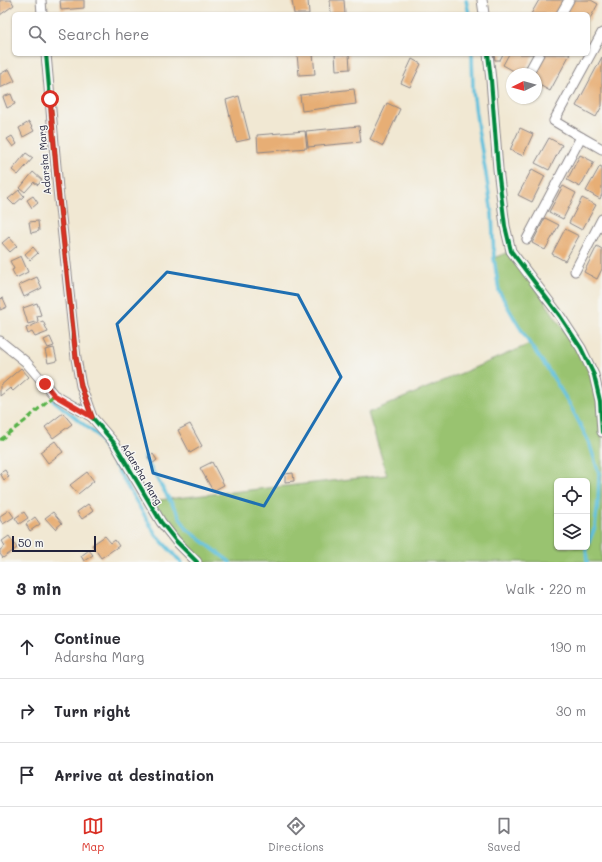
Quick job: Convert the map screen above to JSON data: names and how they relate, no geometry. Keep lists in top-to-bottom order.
{
  "streets": {
    "street": ["Adarsha Marg"]
  },
  "scale_bar": "50 m",
  "north": "left",
  "page": {
    "search": "Search here",
    "scale": "50 m",
    "heading": ["3 min", "Walk · 220 m"],
    "list": [
      ["Continue", "Adarsha Marg", "190 m"],
      ["Turn right", "30 m"],
      "Arrive at destination"
    ],
    "nav": ["Map", "Directions", "Saved"]
  }
}
